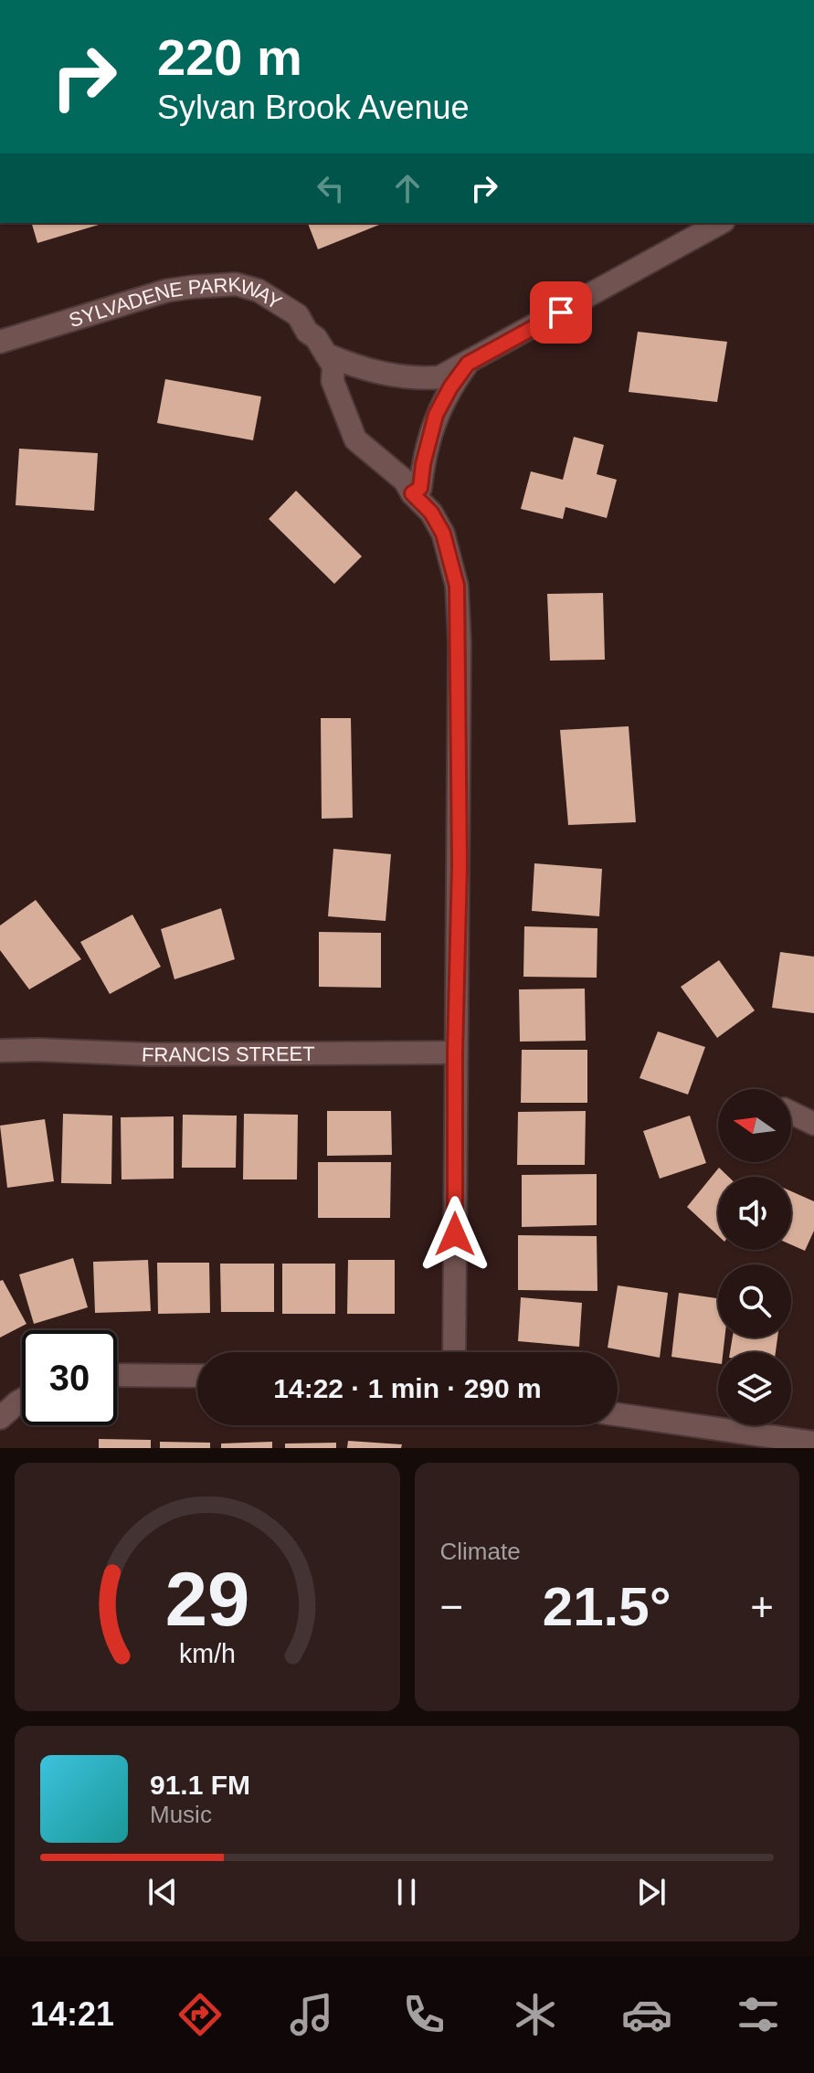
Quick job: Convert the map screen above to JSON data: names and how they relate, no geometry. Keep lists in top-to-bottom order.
{
  "streets": {
    "street": ["SYLVADENE PARKWAY", "FRANCIS STREET"]
  },
  "crossings": [
    ["SYLVADENE PARKWAY", "FRANCIS STREET"]
  ],
  "north": "left",
  "page": {
    "turn": ["220 m", "Sylvan Brook Avenue"],
    "limit": "30",
    "trip": "14:22 · 1 min · 290 m",
    "tile": "Climate",
    "heat": ["−", "21.5°", "+"],
    "song": ["91.1 FM", "Music"],
    "tabs": "14:21",
    "gauge": ["29", "km/h"]
  }
}
